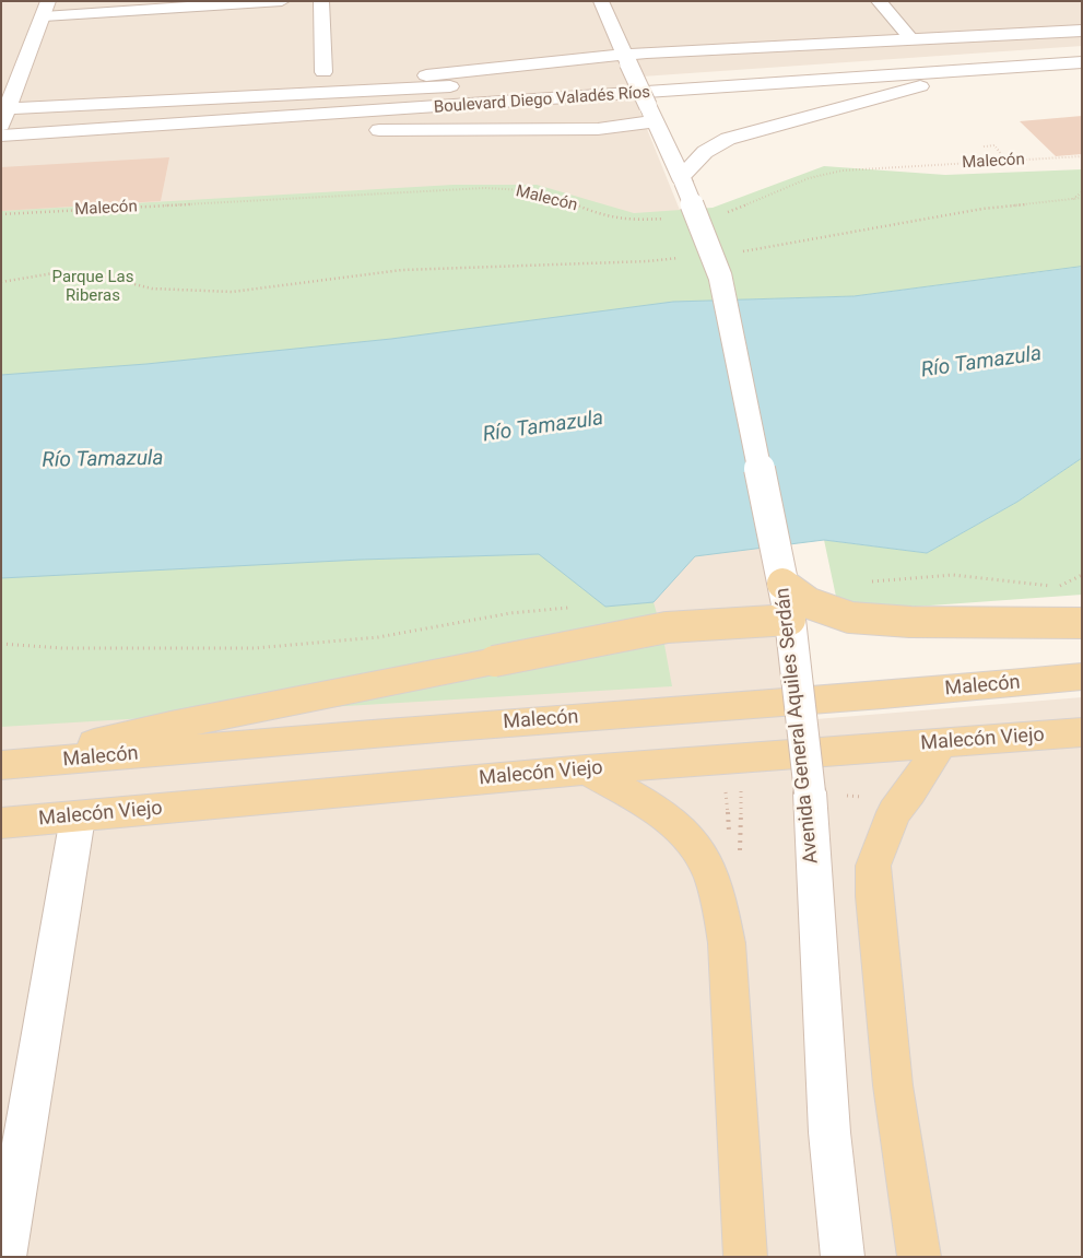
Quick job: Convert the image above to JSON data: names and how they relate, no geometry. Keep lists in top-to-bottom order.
{
  "streets": {
    "main road": [
      "Boulevard Diego Valadés Ríos",
      "Malecón",
      "Avenida General Aquiles Serdán",
      "Malecón Viejo"
    ]
  },
  "water": ["Río Tamazula"],
  "parks": ["Parque Las Riberas"]
}
